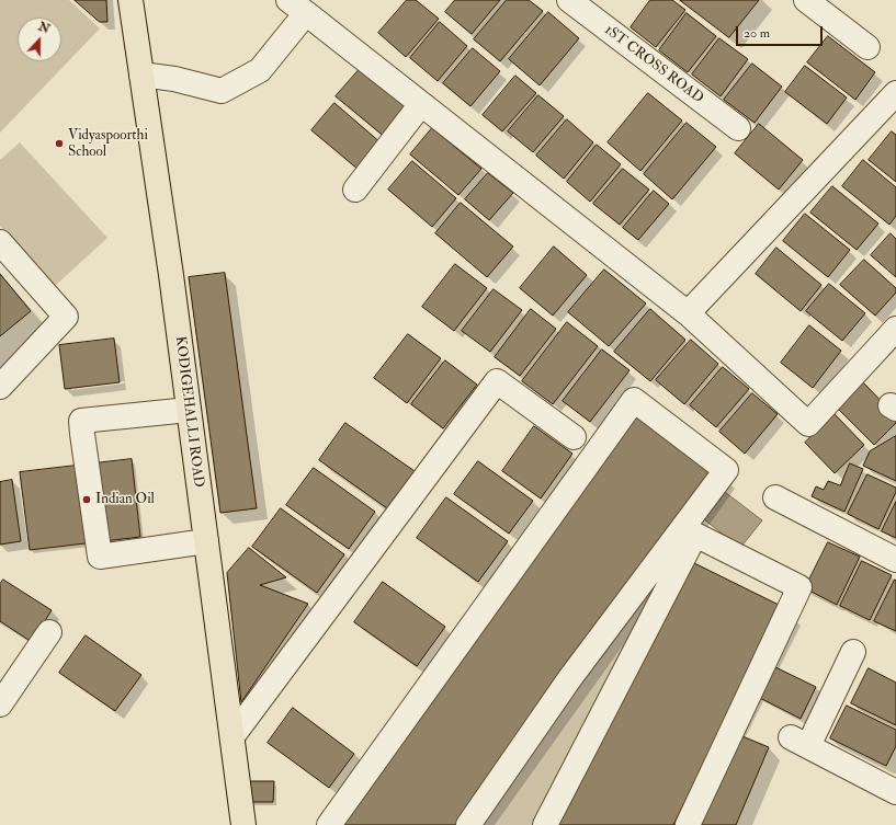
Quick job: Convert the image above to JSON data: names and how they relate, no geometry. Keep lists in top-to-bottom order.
{
  "streets": {
    "main road": ["KODIGEHALLI ROAD"],
    "street": ["1ST CROSS ROAD"]
  },
  "places": ["Vidyaspoorthi School", "Indian Oil"],
  "scale_bar": "20 m",
  "north": "top"
}
